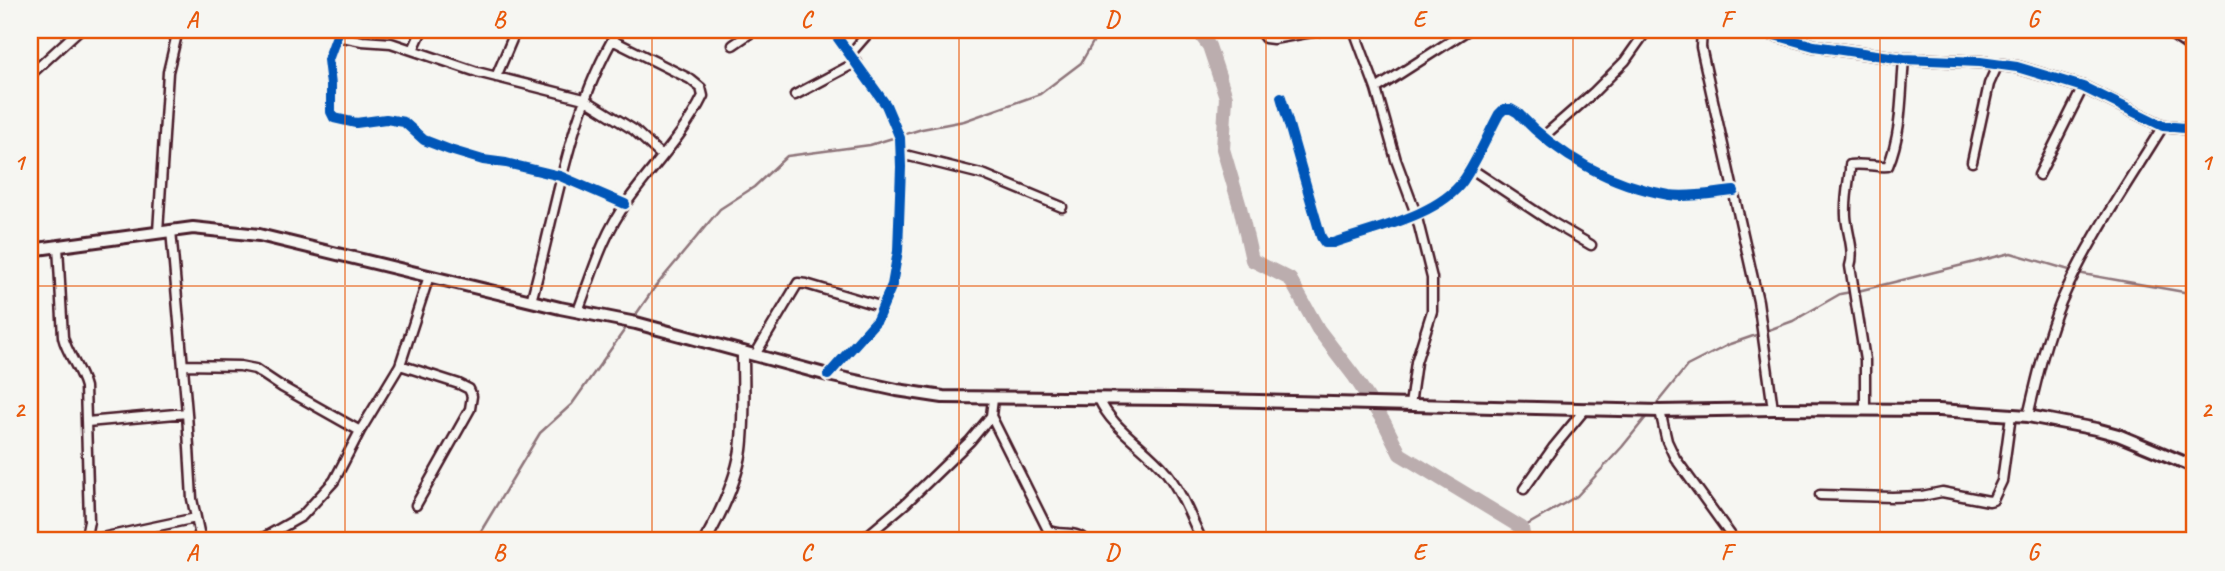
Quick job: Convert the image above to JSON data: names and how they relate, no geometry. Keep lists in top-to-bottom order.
{
  "grid": {
    "columns": [
      "A",
      "B",
      "C",
      "D",
      "E",
      "F",
      "G"
    ],
    "rows": ["1", "2"]
  }
}
